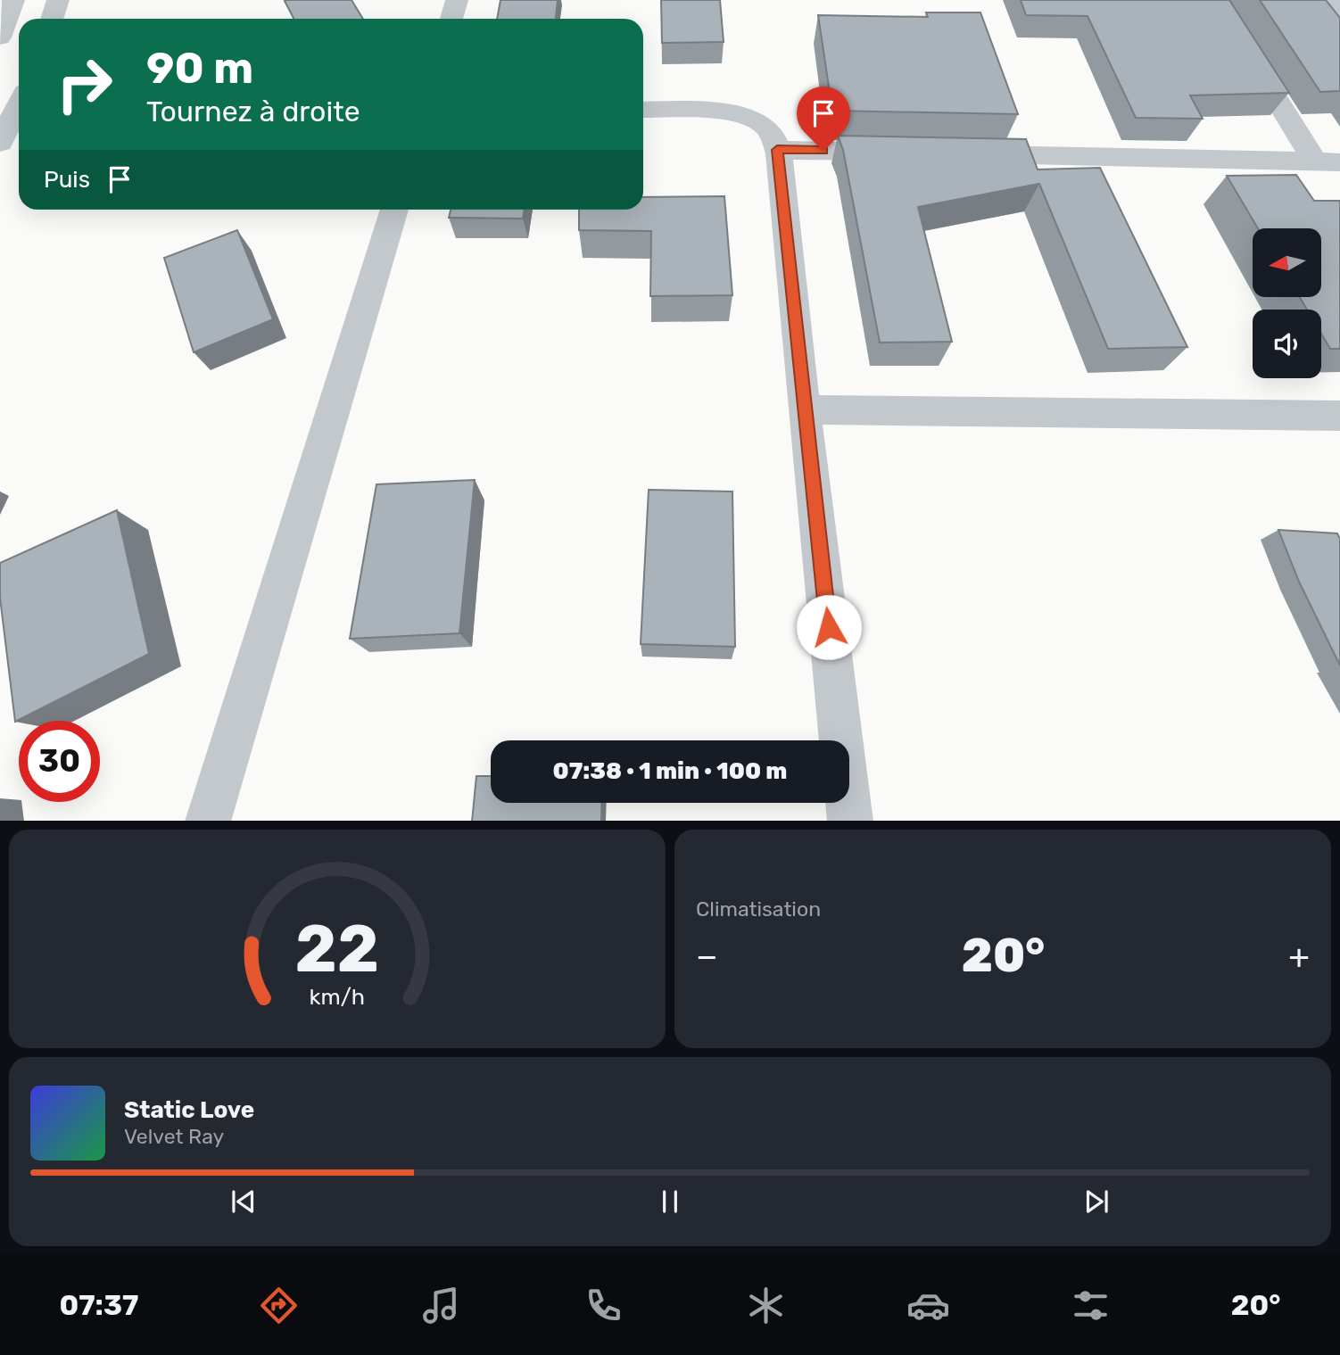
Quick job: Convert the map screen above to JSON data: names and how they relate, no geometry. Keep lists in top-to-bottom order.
{
  "north": "left",
  "page": {
    "turn": ["90 m", "Tournez à droite"],
    "then": "Puis",
    "limit": "30",
    "trip": "07:38 · 1 min · 100 m",
    "tile": "Climatisation",
    "heat": ["−", "20°", "+"],
    "song": ["Static Love", "Velvet Ray"],
    "tabs": ["07:37", "20°"],
    "gauge": ["22", "km/h"]
  }
}
